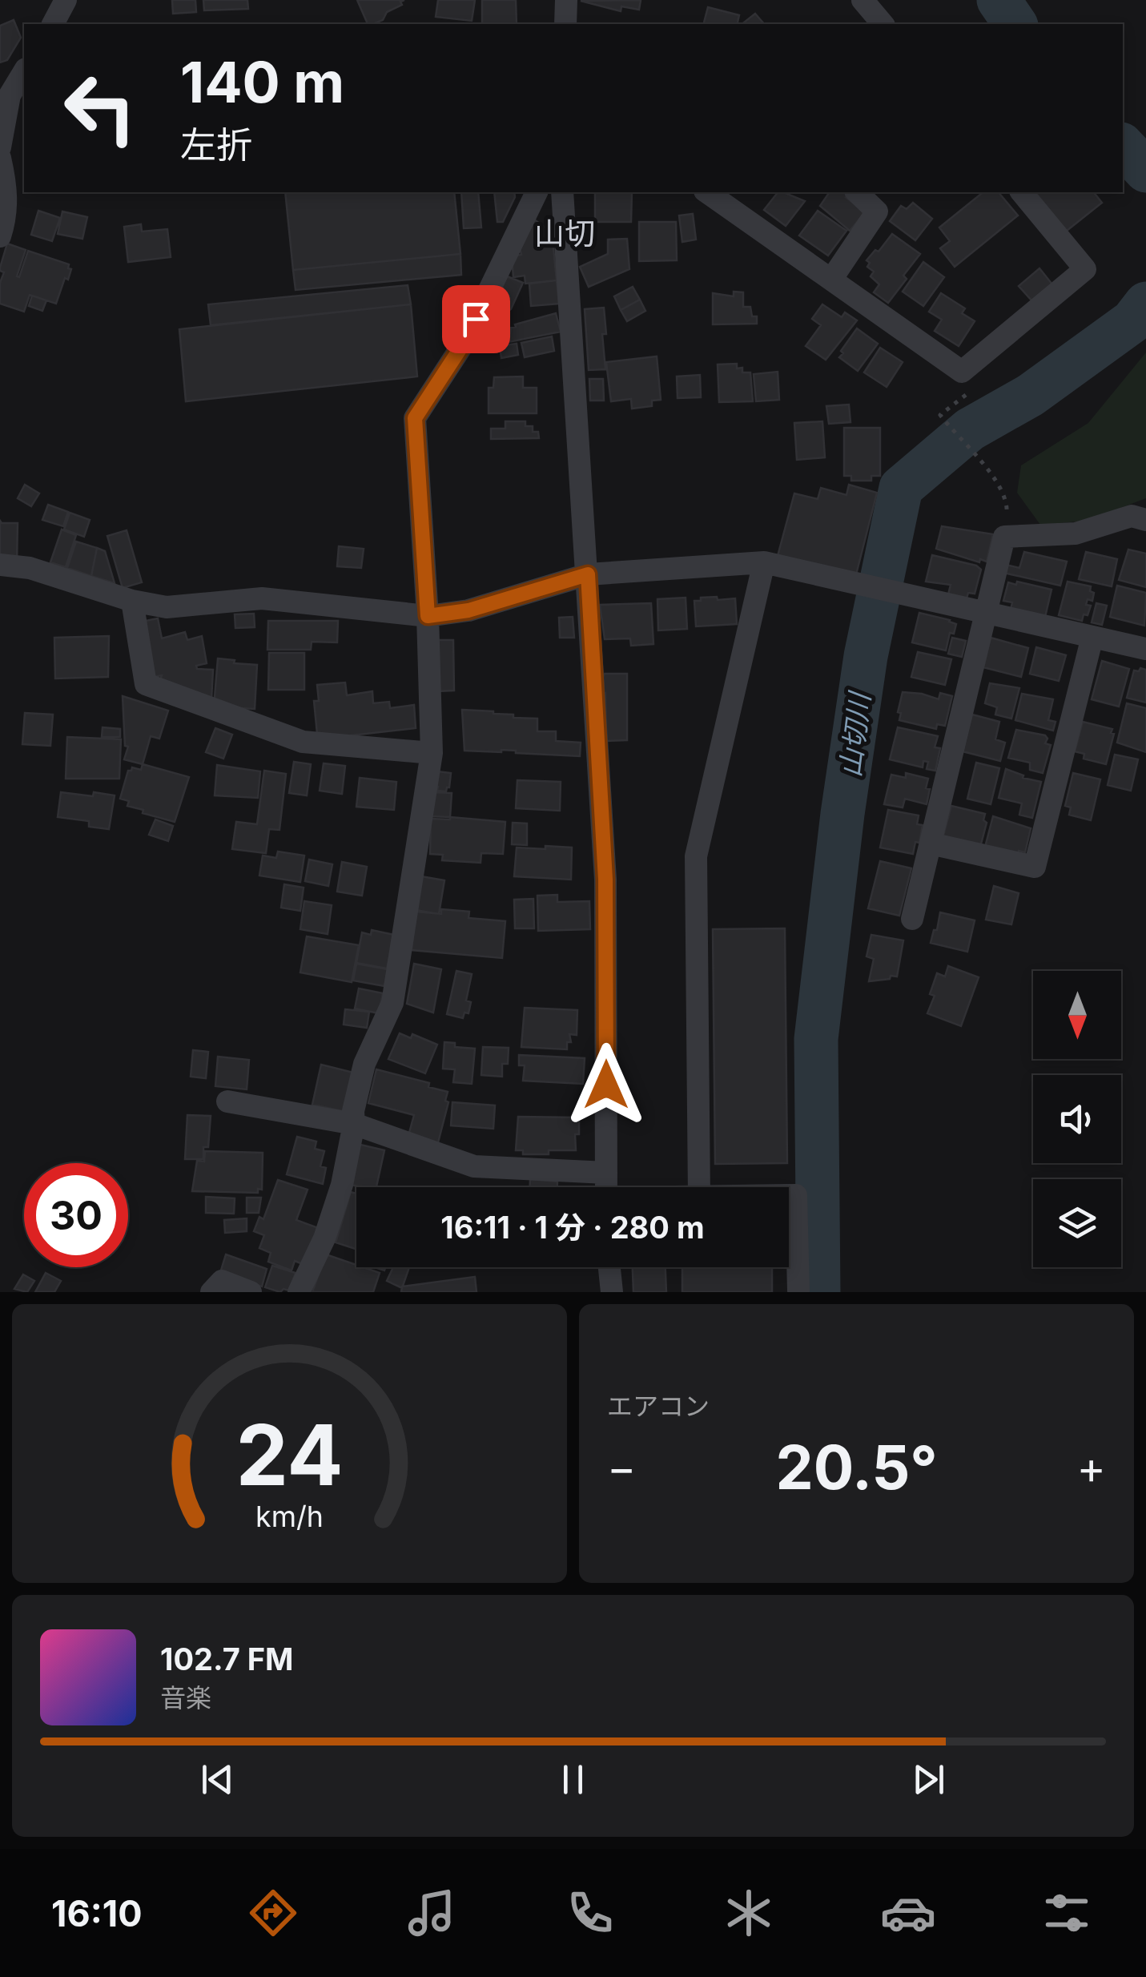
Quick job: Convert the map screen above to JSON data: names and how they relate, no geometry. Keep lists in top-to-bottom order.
{
  "districts": ["山切"],
  "water": ["山切川"],
  "north": "bottom",
  "page": {
    "turn": ["140 m", "左折"],
    "limit": "30",
    "trip": "16:11 · 1 分 · 280 m",
    "tile": "エアコン",
    "heat": ["−", "20.5°", "+"],
    "song": ["102.7 FM", "音楽"],
    "tabs": "16:10",
    "gauge": ["24", "km/h"]
  }
}
